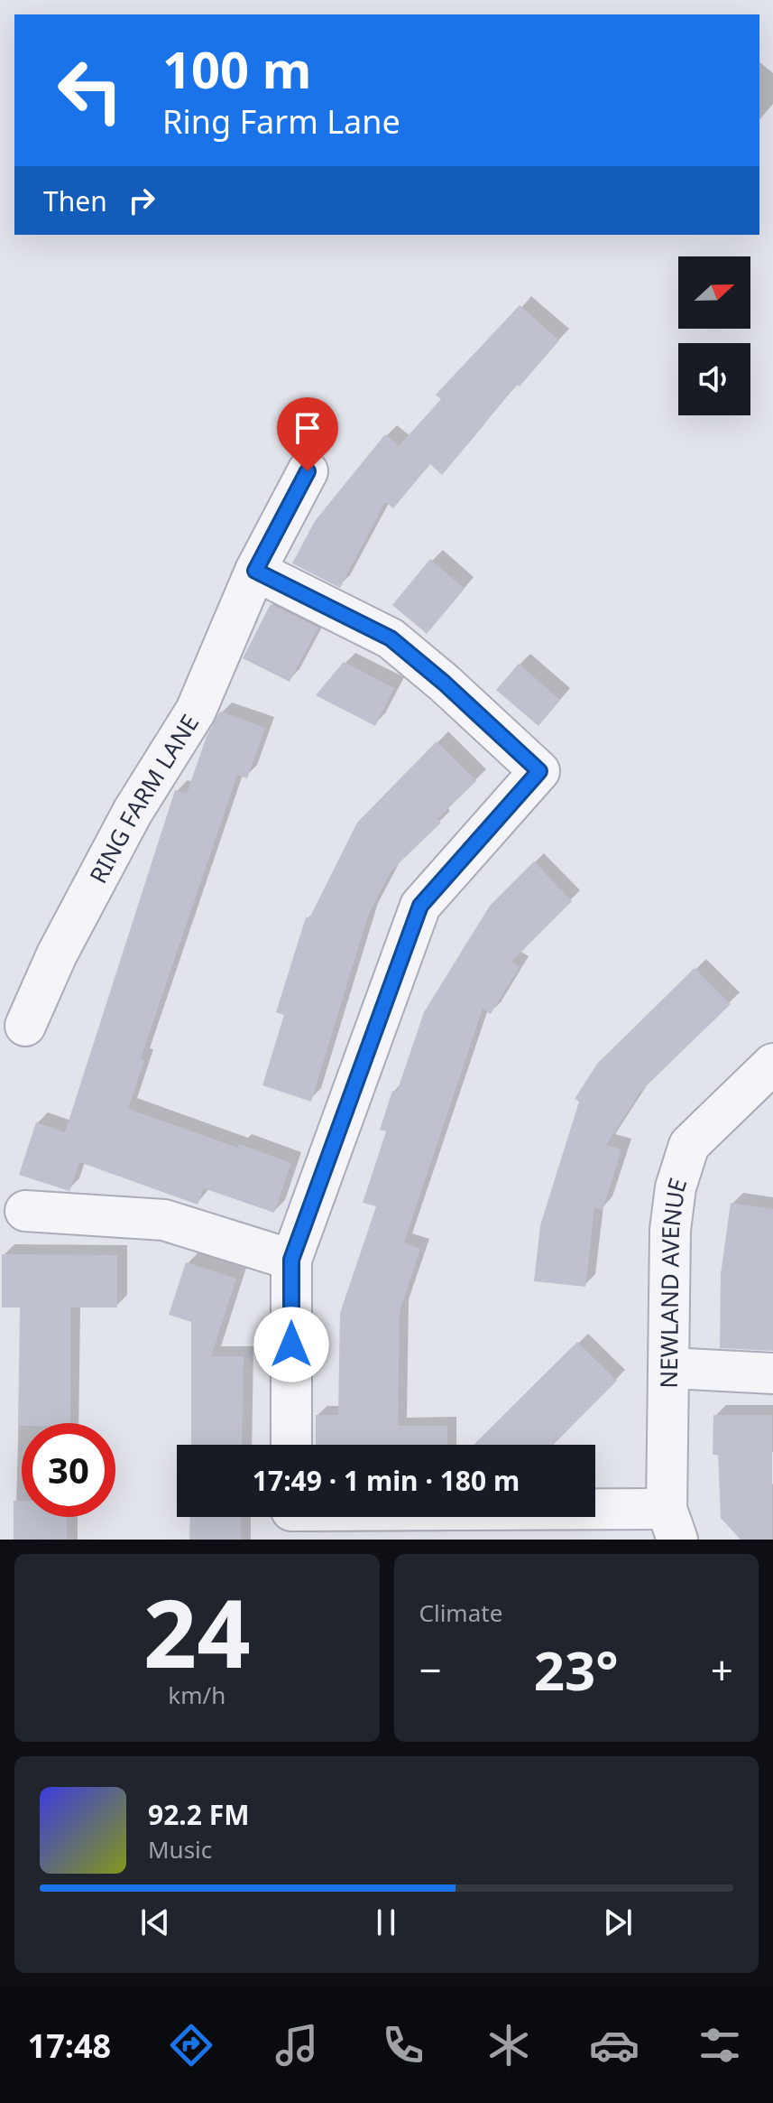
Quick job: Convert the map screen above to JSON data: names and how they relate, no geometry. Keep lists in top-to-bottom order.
{
  "streets": {
    "street": ["RING FARM LANE", "NEWLAND AVENUE"]
  },
  "north": "right",
  "page": {
    "turn": ["100 m", "Ring Farm Lane"],
    "then": "Then",
    "limit": "30",
    "trip": "17:49 · 1 min · 180 m",
    "tile": [
      ["24", "km/h"],
      "Climate"
    ],
    "heat": ["−", "23°", "+"],
    "song": ["92.2 FM", "Music"],
    "tabs": "17:48"
  }
}
